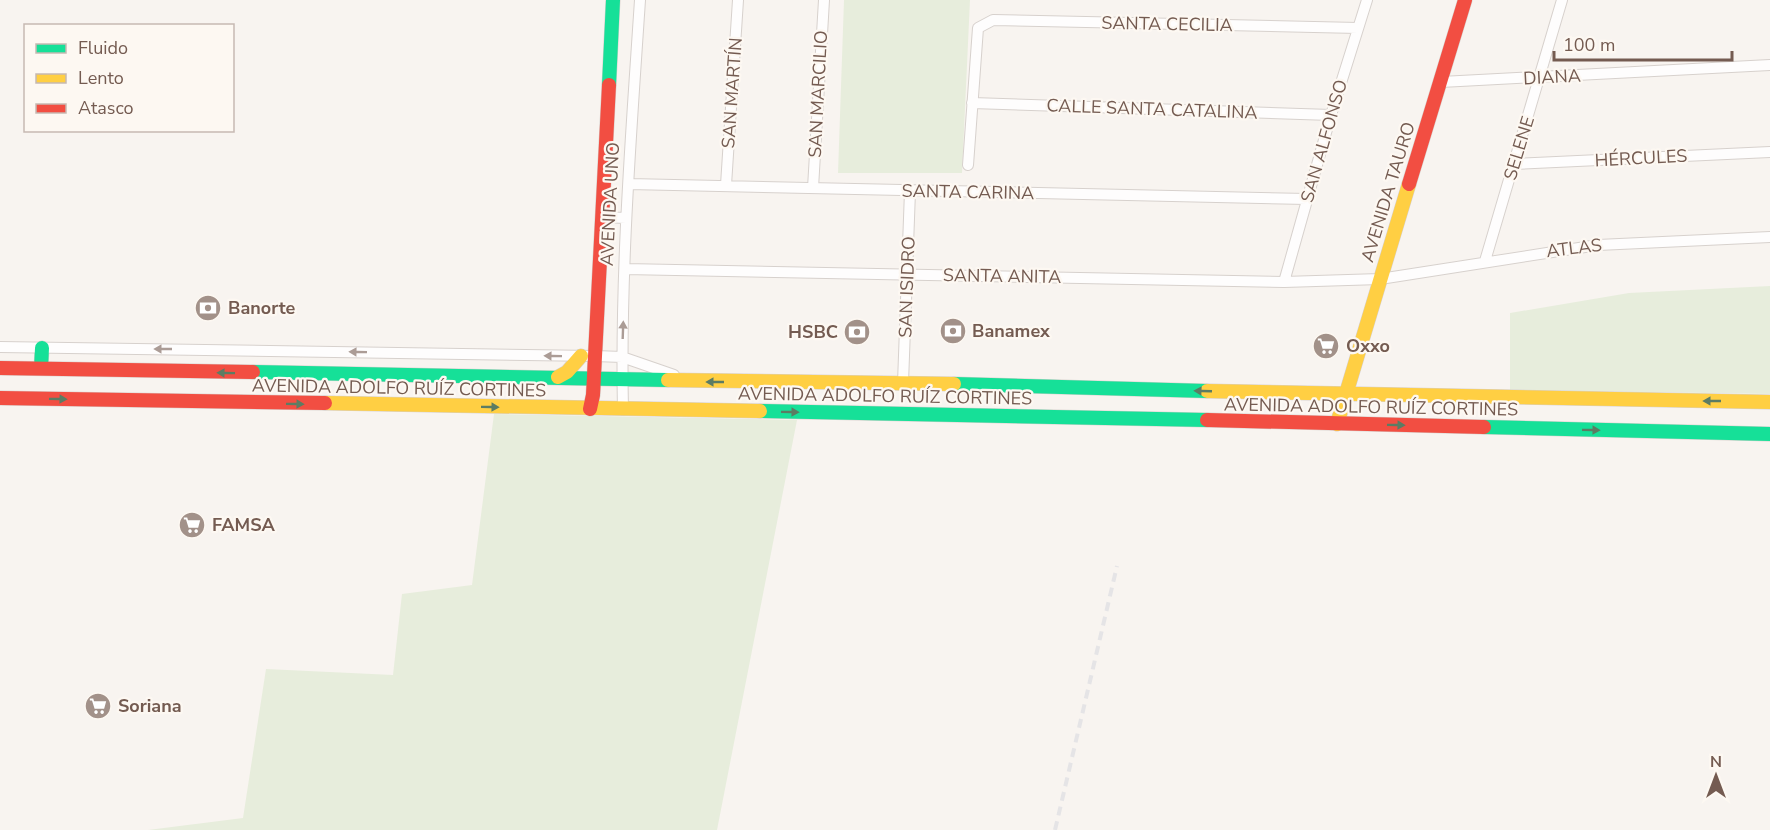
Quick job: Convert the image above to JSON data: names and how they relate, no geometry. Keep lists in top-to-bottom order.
{
  "streets": {
    "main road": ["AVENIDA TAURO", "AVENIDA UNO", "AVENIDA ADOLFO RUÍZ CORTINES"],
    "street": [
      "SANTA CECILIA",
      "DIANA",
      "SAN MARTÍN",
      "SAN MARCILIO",
      "CALLE SANTA CATALINA",
      "SAN ALFONSO",
      "SELENE",
      "HÉRCULES",
      "SANTA CARINA",
      "ATLAS",
      "SANTA ANITA",
      "SAN ISIDRO"
    ]
  },
  "crossings": [
    ["SANTA CECILIA", "CALLE SANTA CATALINA"],
    ["SANTA CECILIA", "SAN ALFONSO"],
    ["DIANA", "SELENE"],
    ["DIANA", "AVENIDA TAURO"],
    ["SAN MARTÍN", "SANTA CARINA"],
    ["SAN MARCILIO", "SANTA CARINA"],
    ["CALLE SANTA CATALINA", "SAN ALFONSO"],
    ["SAN ALFONSO", "SANTA CARINA"],
    ["SAN ALFONSO", "SANTA ANITA"],
    ["SELENE", "HÉRCULES"],
    ["SELENE", "ATLAS"],
    ["SANTA CARINA", "AVENIDA UNO"],
    ["SANTA CARINA", "SAN ISIDRO"],
    ["AVENIDA TAURO", "ATLAS"],
    ["AVENIDA TAURO", "SANTA ANITA"],
    ["AVENIDA TAURO", "AVENIDA ADOLFO RUÍZ CORTINES"],
    ["AVENIDA UNO", "SANTA ANITA"],
    ["AVENIDA UNO", "AVENIDA ADOLFO RUÍZ CORTINES"],
    ["ATLAS", "SANTA ANITA"],
    ["SANTA ANITA", "SAN ISIDRO"],
    ["SAN ISIDRO", "AVENIDA ADOLFO RUÍZ CORTINES"]
  ],
  "places": {
    "bank": ["Banorte", "Banamex", "HSBC"],
    "supermarket": ["Oxxo", "FAMSA", "Soriana"]
  },
  "legend": ["Fluido", "Lento", "Atasco"],
  "scale_bar": "100 m",
  "north": "top"
}
